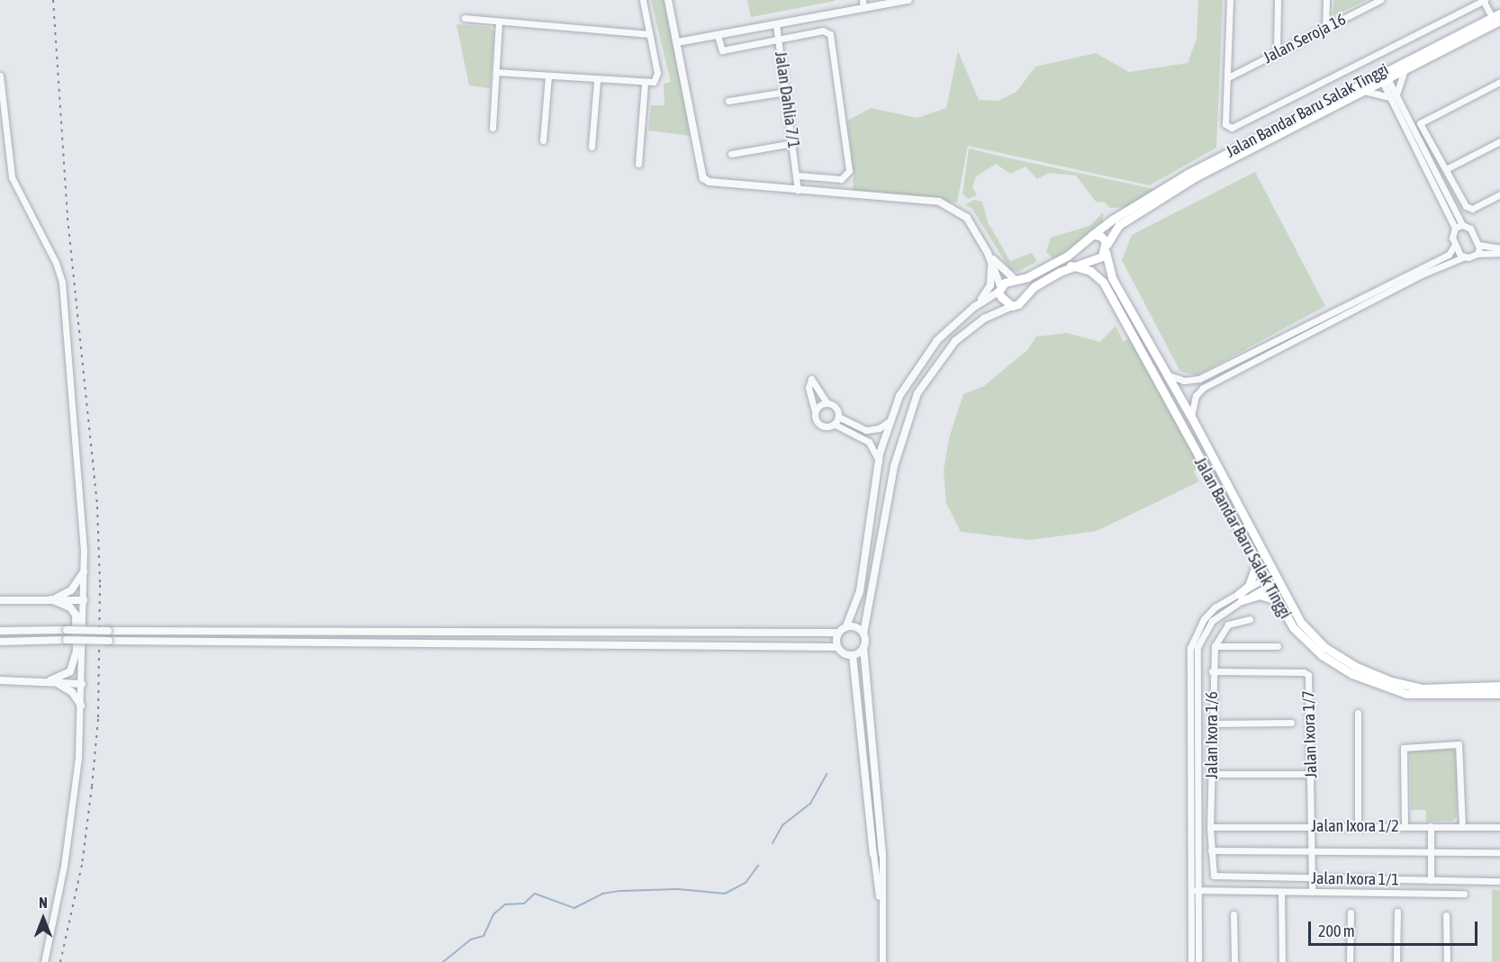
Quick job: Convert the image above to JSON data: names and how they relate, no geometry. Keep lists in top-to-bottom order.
{
  "streets": {
    "main road": ["Jalan Bandar Baru Salak Tinggi"],
    "street": [
      "Jalan Seroja 16",
      "Jalan Dahlia 7/1",
      "Jalan Ixora 1/7",
      "Jalan Ixora 1/6",
      "Jalan Ixora 1/2",
      "Jalan Ixora 1/1"
    ]
  },
  "crossings": [
    ["Jalan Ixora 1/7", "Jalan Ixora 1/6"],
    ["Jalan Ixora 1/7", "Jalan Ixora 1/2"],
    ["Jalan Ixora 1/7", "Jalan Ixora 1/1"],
    ["Jalan Ixora 1/6", "Jalan Ixora 1/2"],
    ["Jalan Ixora 1/6", "Jalan Ixora 1/1"]
  ],
  "scale_bar": "200 m",
  "north": "top"
}
